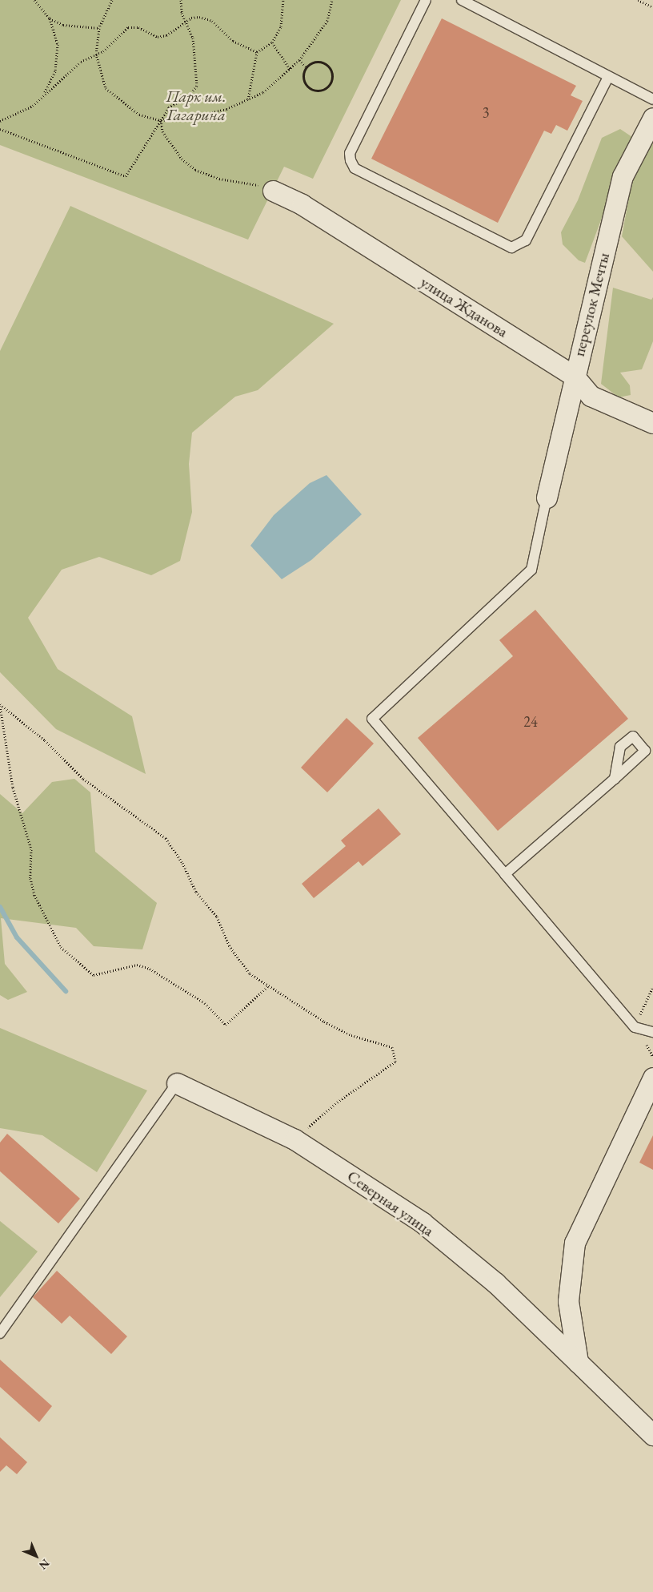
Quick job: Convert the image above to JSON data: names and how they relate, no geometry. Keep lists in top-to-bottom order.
{
  "streets": {
    "street": ["переулок Мечты", "улица Жданова", "Северная улица"]
  },
  "crossings": [
    ["переулок Мечты", "улица Жданова"]
  ],
  "parks": ["Парк им. Гагарина"],
  "house_numbers": ["3", "24"],
  "north": "bottom right"
}
